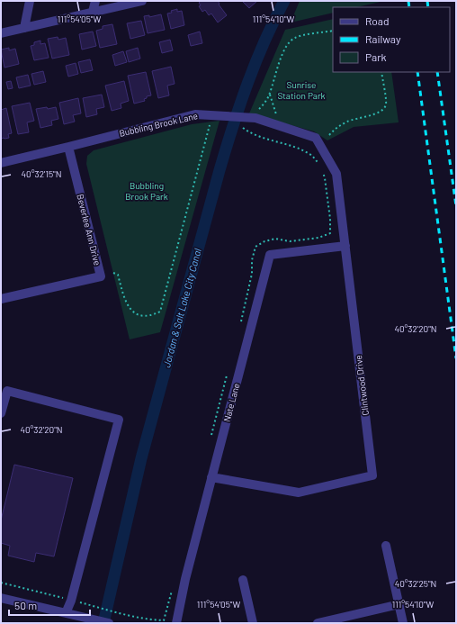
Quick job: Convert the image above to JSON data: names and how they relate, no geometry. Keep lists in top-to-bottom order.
{
  "streets": {
    "street": [
      "Bubbling Brook Lane",
      "Beverlee Ann Drive",
      "Clintwood Drive",
      "Nate Lane"
    ]
  },
  "crossings": [
    ["Bubbling Brook Lane", "Beverlee Ann Drive"],
    ["Bubbling Brook Lane", "Clintwood Drive"],
    ["Clintwood Drive", "Nate Lane"]
  ],
  "water": ["Jordan & Salt Lake City Canal"],
  "parks": ["Sunrise Station Park", "Bubbling Brook Park"],
  "legend": ["Road", "Railway", "Park"],
  "scale_bar": "50 m",
  "coordinates": [
    "111°54'05\"W",
    "111°54'10\"W",
    "40°32'15\"N",
    "40°32'20\"N",
    "40°32'25\"N"
  ]
}
